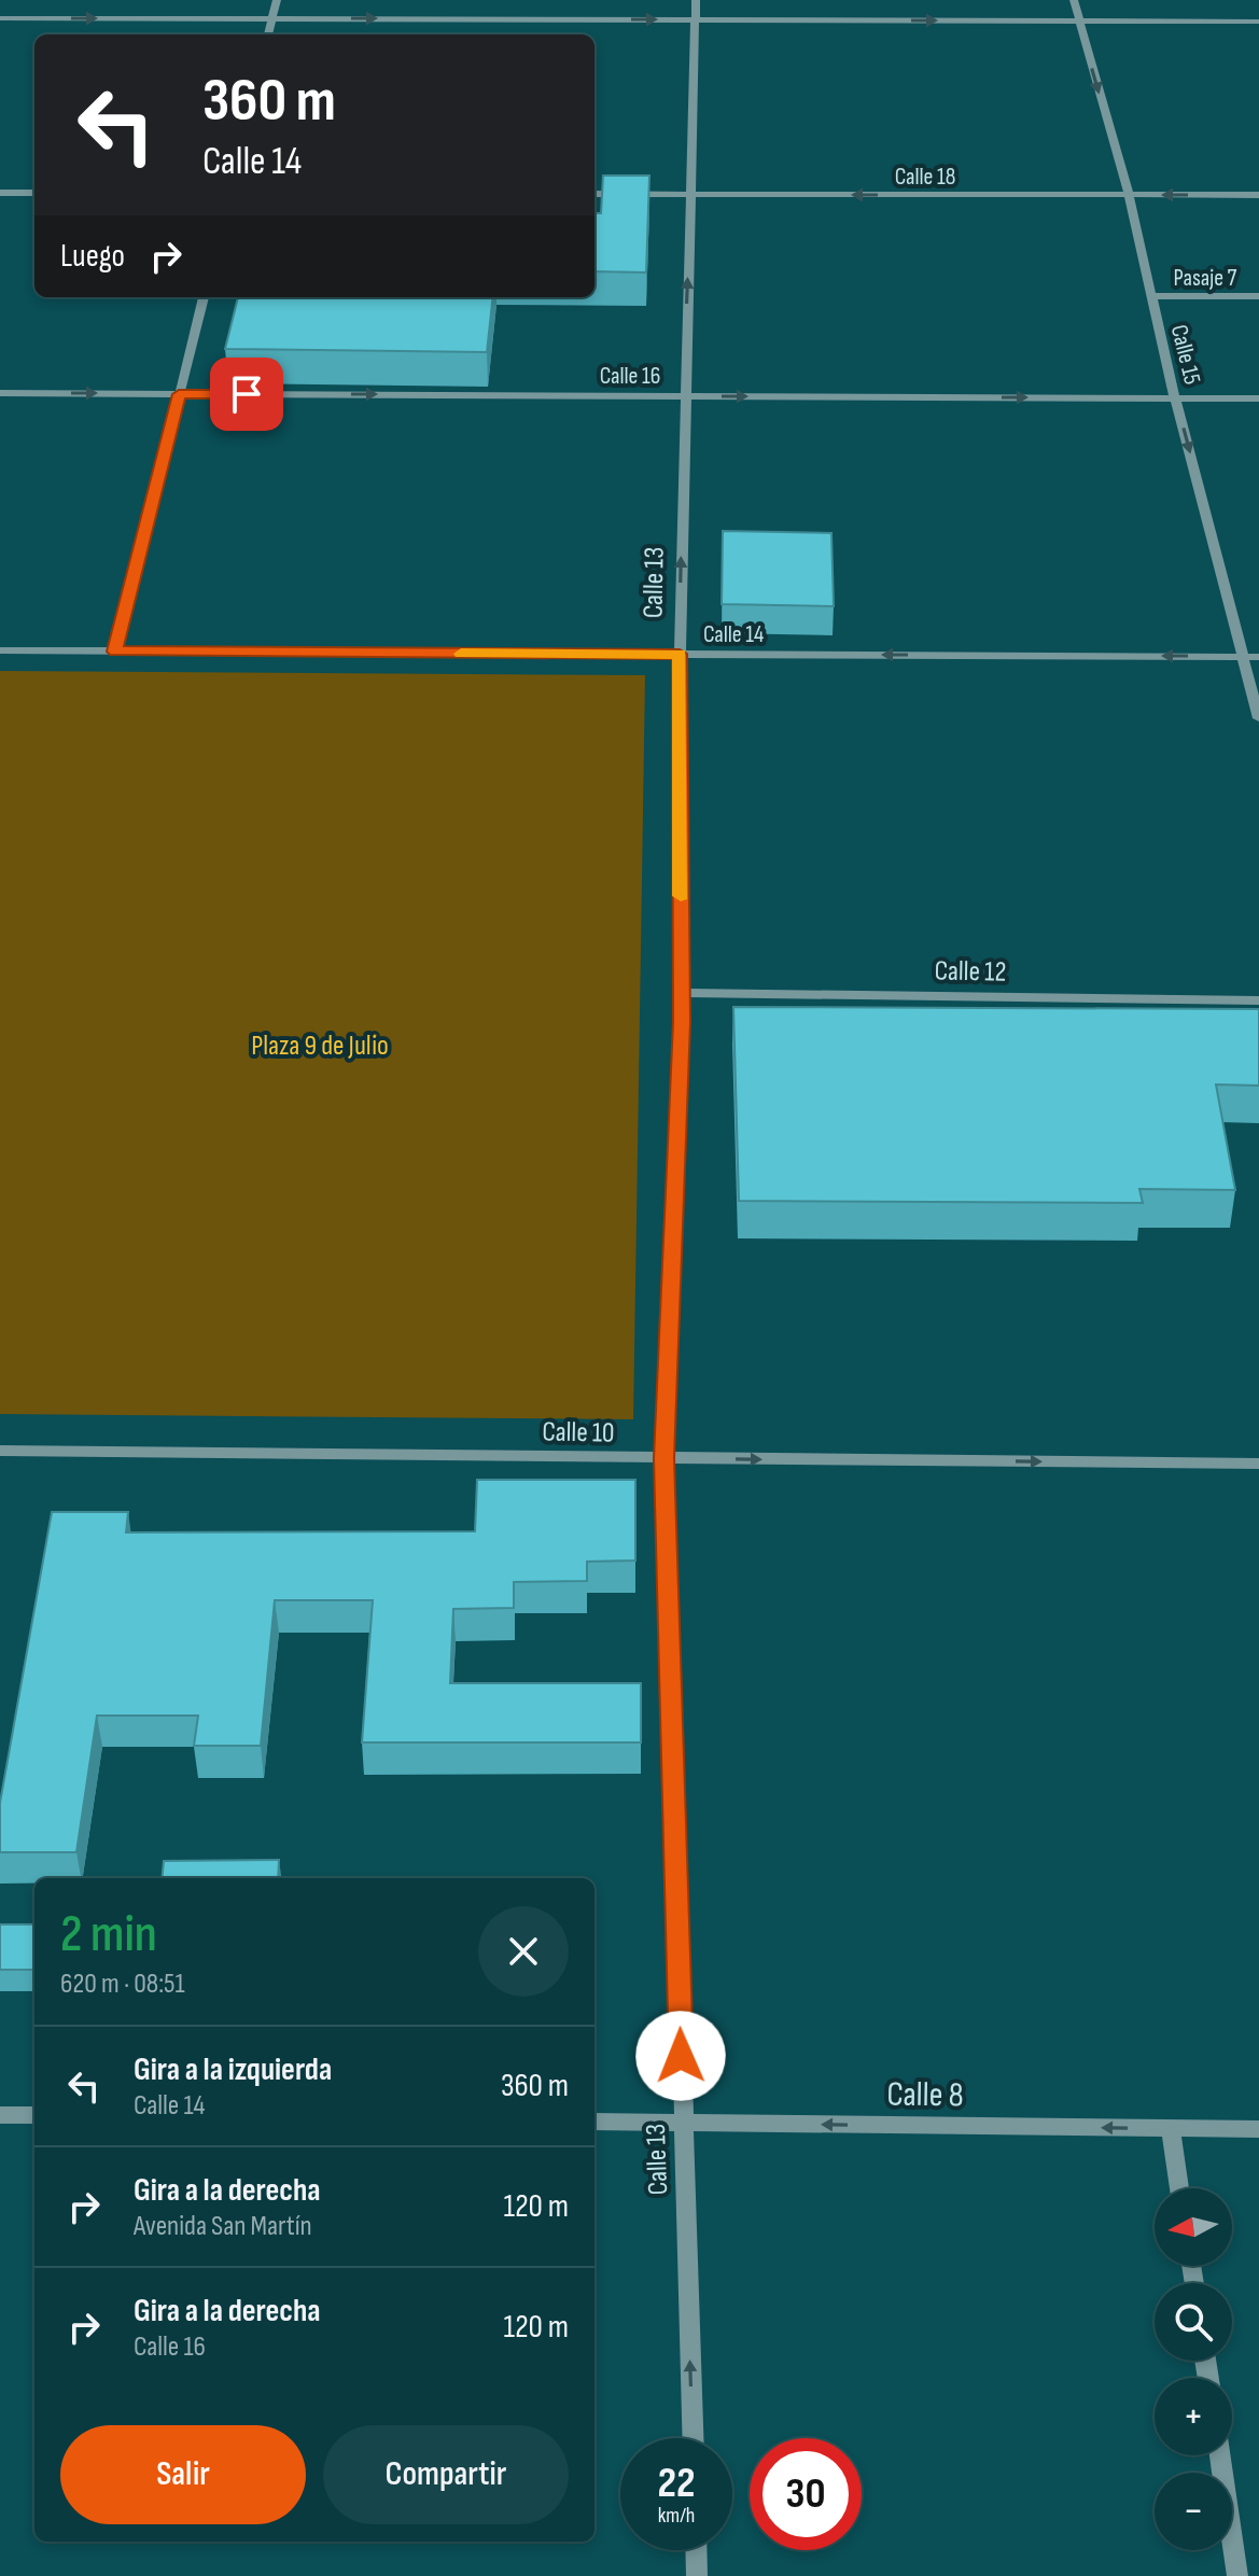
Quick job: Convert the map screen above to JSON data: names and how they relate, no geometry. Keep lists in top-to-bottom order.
{
  "streets": {
    "street": [
      "Calle 18",
      "Pasaje 7",
      "Calle 15",
      "Calle 16",
      "Calle 13",
      "Calle 14",
      "Calle 12",
      "Calle 10",
      "Calle 8"
    ]
  },
  "crossings": [
    ["Calle 18", "Calle 15"],
    ["Calle 18", "Calle 13"],
    ["Pasaje 7", "Calle 15"],
    ["Calle 15", "Calle 16"],
    ["Calle 15", "Calle 14"],
    ["Calle 16", "Calle 13"],
    ["Calle 13", "Calle 14"],
    ["Calle 13", "Calle 12"],
    ["Calle 13", "Calle 10"],
    ["Calle 13", "Calle 8"]
  ],
  "one_way": [
    "Calle 18",
    "Calle 15",
    "Calle 16",
    "Calle 14",
    "Calle 10",
    "Calle 8"
  ],
  "parks": ["Plaza 9 de Julio"],
  "north": "left",
  "page": {
    "turn": ["360 m", "Calle 14"],
    "then": "Luego",
    "heading": ["2 min", "620 m · 08:51"],
    "list": [
      {
        "name": "Gira a la izquierda",
        "note": "Calle 14",
        "value": "360 m"
      },
      {
        "name": "Gira a la derecha",
        "note": "Avenida San Martín",
        "value": "120 m"
      },
      {
        "name": "Gira a la derecha",
        "note": "Calle 16",
        "value": "120 m"
      }
    ],
    "map_buttons": ["+", "−"],
    "buttons": ["Salir", "Compartir"],
    "speed": "22 km/h",
    "limit": "30"
  }
}
